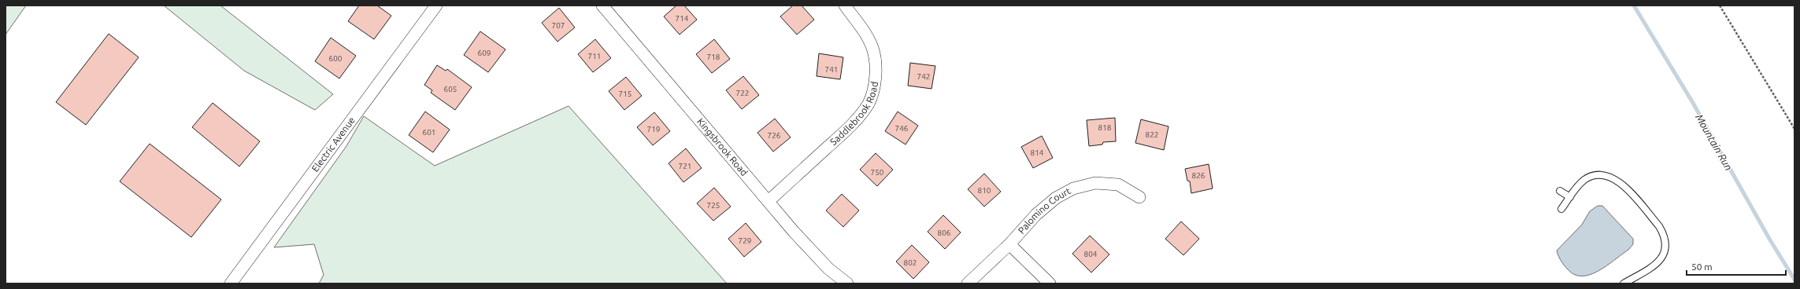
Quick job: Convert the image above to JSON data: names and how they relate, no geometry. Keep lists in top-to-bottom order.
{
  "streets": {
    "street": [
      "Saddlebrook Road",
      "Electric Avenue",
      "Kingsbrook Road",
      "Palomino Court"
    ]
  },
  "crossings": [
    ["Saddlebrook Road", "Kingsbrook Road"]
  ],
  "water": ["Mountain Run"],
  "house_numbers": [
    "714",
    "707",
    "609",
    "711",
    "718",
    "600",
    "741",
    "742",
    "605",
    "722",
    "715",
    "818",
    "746",
    "719",
    "601",
    "822",
    "726",
    "814",
    "721",
    "750",
    "826",
    "810",
    "725",
    "806",
    "729",
    "804",
    "802"
  ],
  "scale_bar": "50 m"
}
